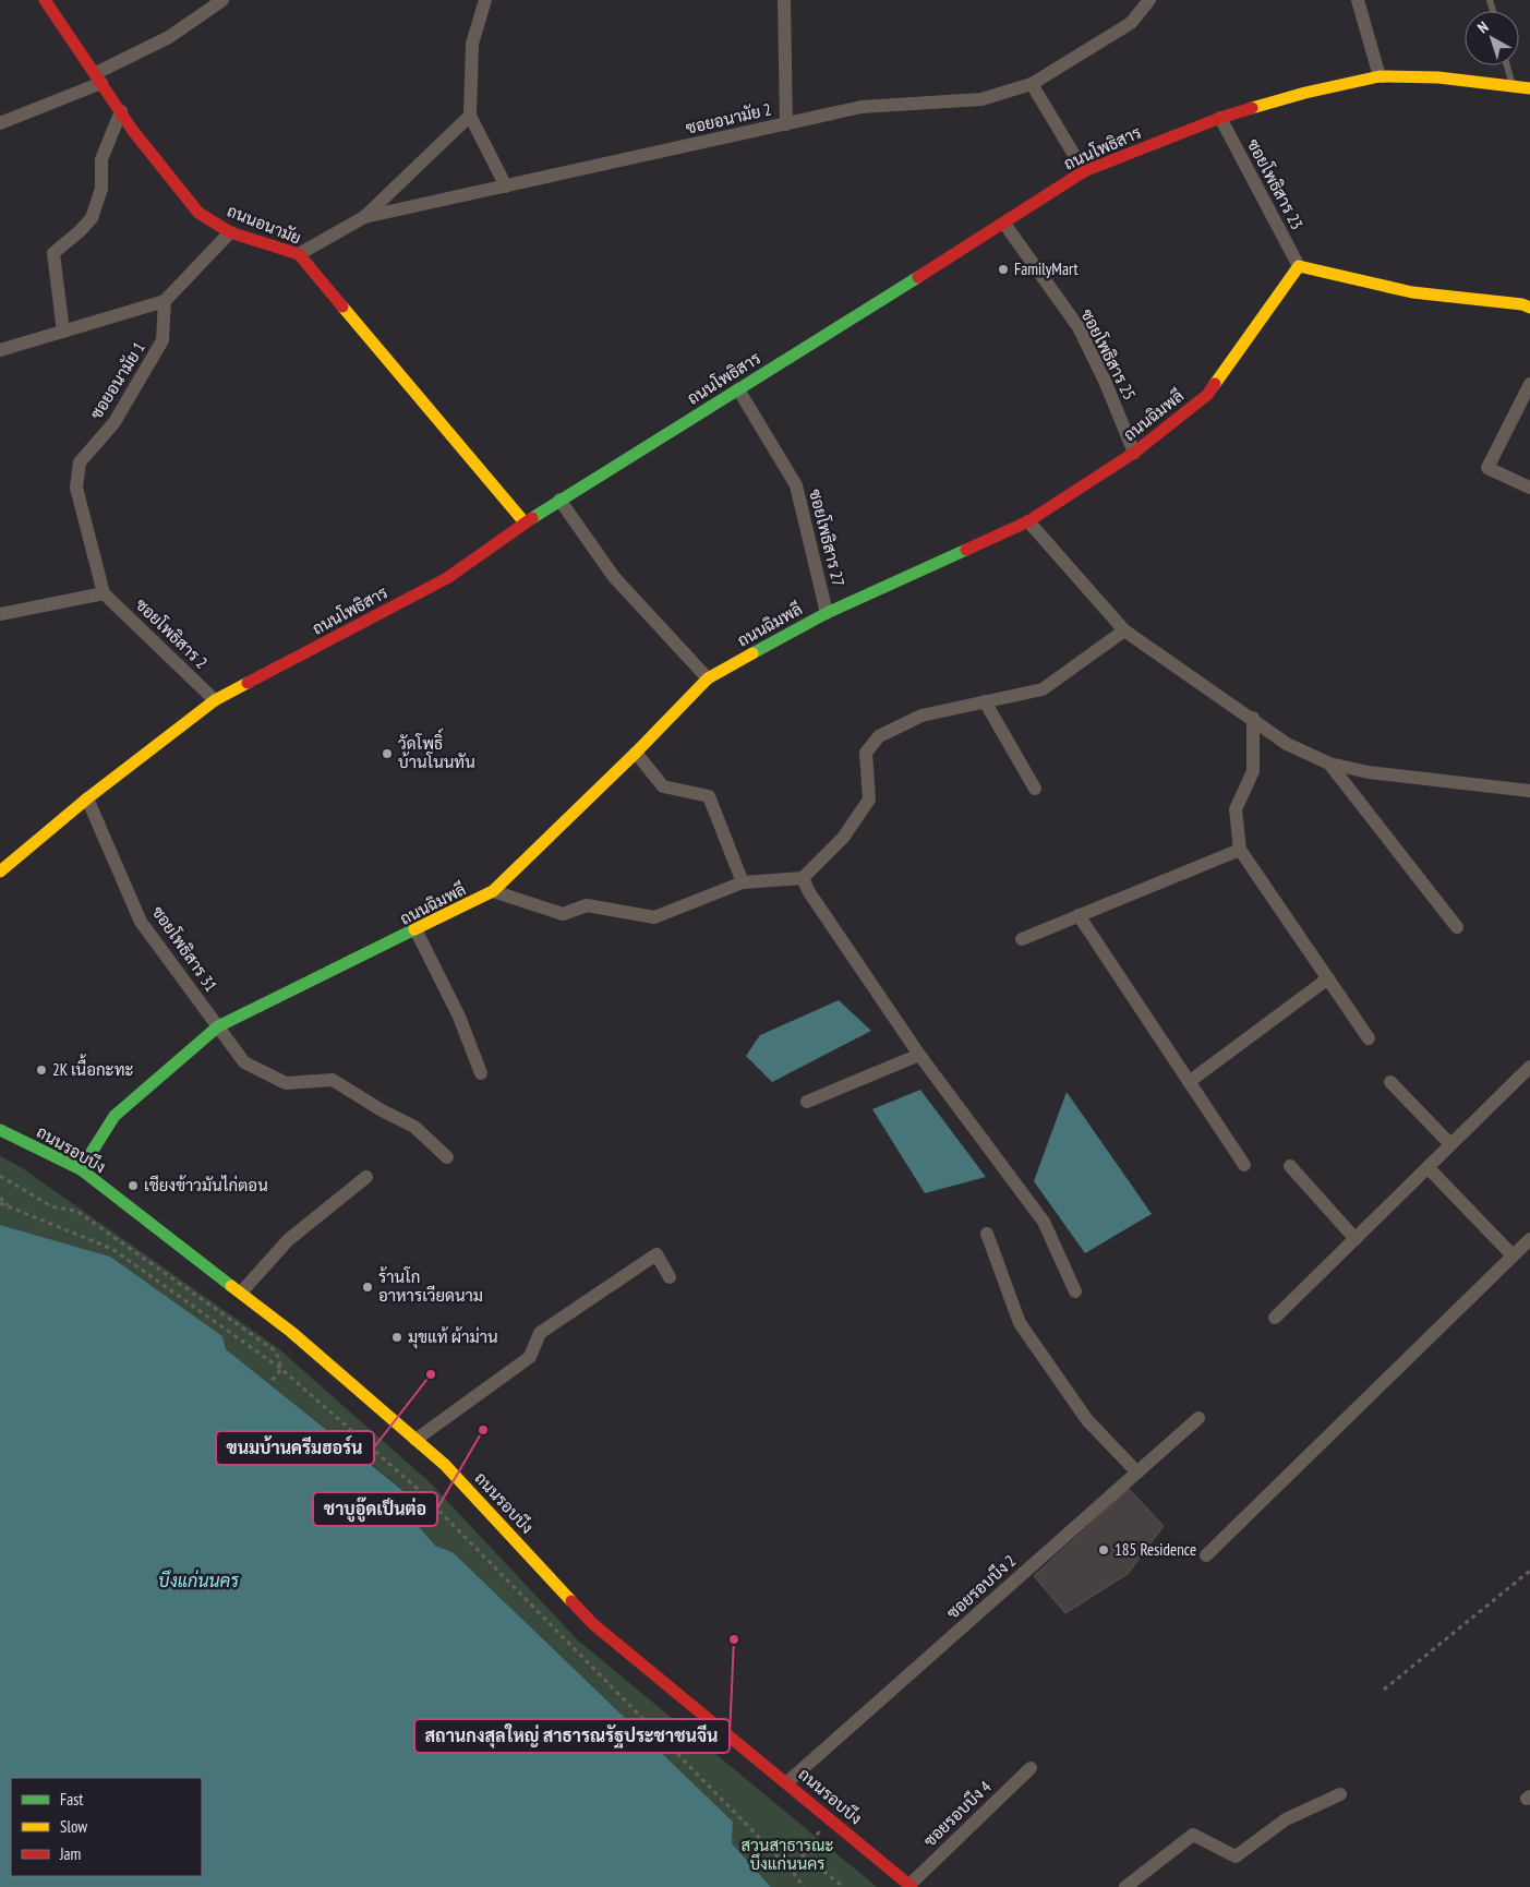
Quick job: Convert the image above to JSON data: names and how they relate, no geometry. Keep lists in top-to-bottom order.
{
  "streets": {
    "street": [
      "ซอยอนามัย 2",
      "ถนนโพธิสาร",
      "ซอยโพธิสาร 23",
      "ถนนอนามัย",
      "ซอยโพธิสาร 25",
      "ซอยอนามัย 1",
      "ถนนฉิมพลี",
      "ซอยโพธิสาร 27",
      "ซอยโพธิสาร 2",
      "ซอยโพธิสาร 31",
      "ถนนรอบบึง",
      "ซอยรอบบึง 2",
      "ซอยรอบบึง 4"
    ]
  },
  "crossings": [
    ["ซอยอนามัย 2", "ถนนอนามัย"],
    ["ถนนโพธิสาร", "ซอยโพธิสาร 23"],
    ["ถนนโพธิสาร", "ถนนอนามัย"],
    ["ถนนโพธิสาร", "ซอยโพธิสาร 25"],
    ["ถนนโพธิสาร", "ซอยโพธิสาร 27"],
    ["ถนนโพธิสาร", "ซอยโพธิสาร 2"],
    ["ถนนโพธิสาร", "ซอยโพธิสาร 31"],
    ["ซอยโพธิสาร 23", "ถนนฉิมพลี"],
    ["ซอยโพธิสาร 25", "ถนนฉิมพลี"],
    ["ซอยอนามัย 1", "ซอยโพธิสาร 2"],
    ["ถนนฉิมพลี", "ซอยโพธิสาร 27"],
    ["ถนนฉิมพลี", "ซอยโพธิสาร 31"],
    ["ถนนฉิมพลี", "ถนนรอบบึง"],
    ["ถนนรอบบึง", "ซอยรอบบึง 2"],
    ["ถนนรอบบึง", "ซอยรอบบึง 4"]
  ],
  "water": ["บึงแก่นนคร"],
  "parks": ["สวนสาธารณะ บึงแก่นนคร"],
  "places": [
    "FamilyMart",
    "วัดโพธิ์ บ้านโนนทัน",
    "2K เนื้อกะทะ",
    "เชียงข้าวมันไก่ตอน",
    "ร้านโก อาหารเวียดนาม",
    "มุขแท้ ผ้าม่าน",
    "ขนมบ้านครีมฮอร์น",
    "ชาบูอู๊ดเป็นต่อ",
    "185 Residence",
    "สถานกงสุลใหญ่ สาธารณรัฐประชาชนจีน"
  ],
  "legend": ["Fast", "Slow", "Jam"],
  "north": "top left"
}
